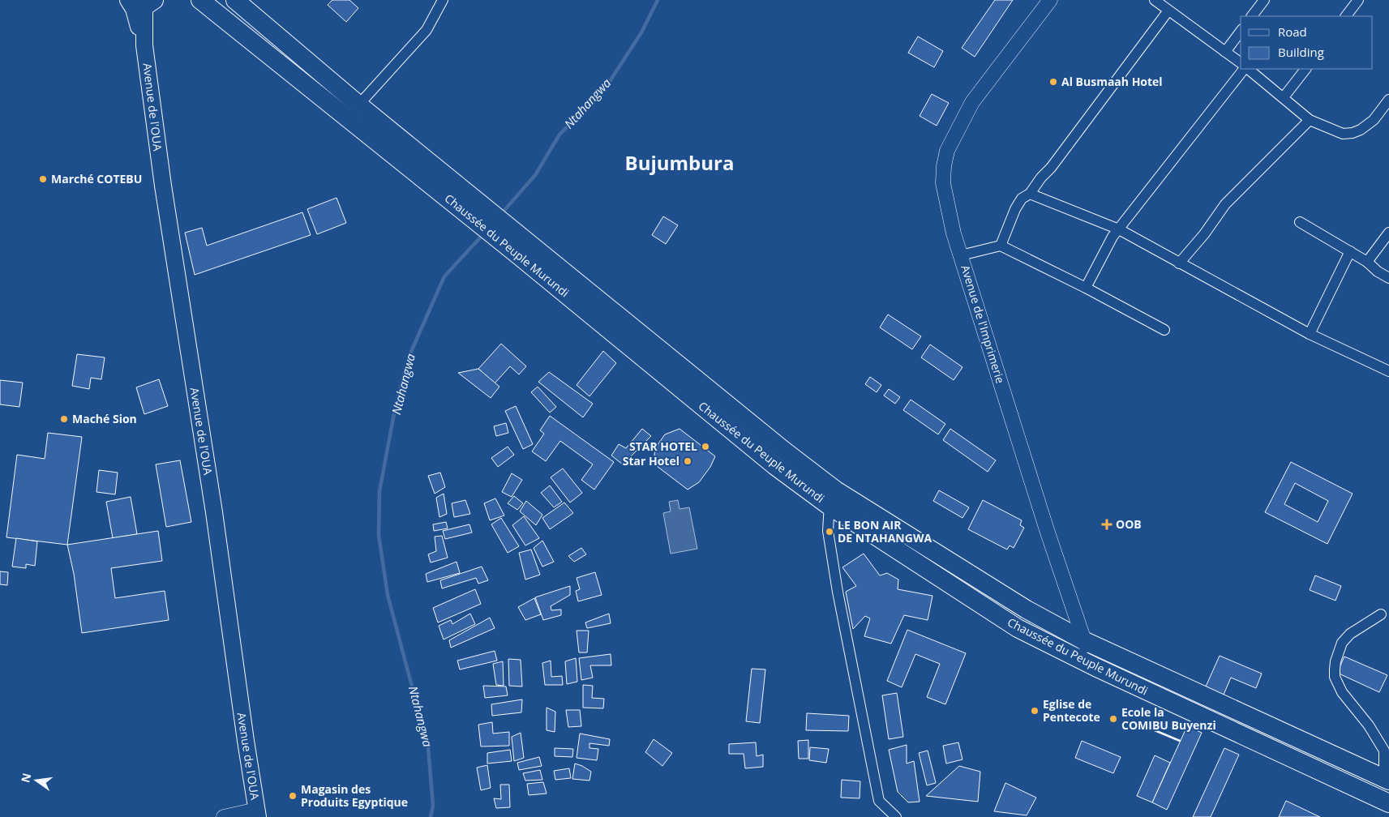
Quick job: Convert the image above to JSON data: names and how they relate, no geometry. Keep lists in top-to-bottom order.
{
  "streets": {
    "highway": ["Chaussée du Peuple Murundi"],
    "main road": ["Avenue de l'OUA"],
    "street": ["Avenue de l'Imprimerie"]
  },
  "crossings": [
    ["Chaussée du Peuple Murundi", "Avenue de l'Imprimerie"]
  ],
  "districts": ["Bujumbura"],
  "water": ["Ntahangwa"],
  "places": {
    "other": [
      "Al Busmaah Hotel",
      "Marché COTEBU",
      "Maché Sion",
      "STAR HOTEL",
      "Star Hotel",
      "LE BON AIR DE NTAHANGWA",
      "Eglise de Pentecote",
      "Ecole la COMIBU Buyenzi",
      "Magasin des Produits Egyptique"
    ],
    "health": ["OOB"]
  },
  "legend": ["Road", "Building"],
  "north": "left"
}
